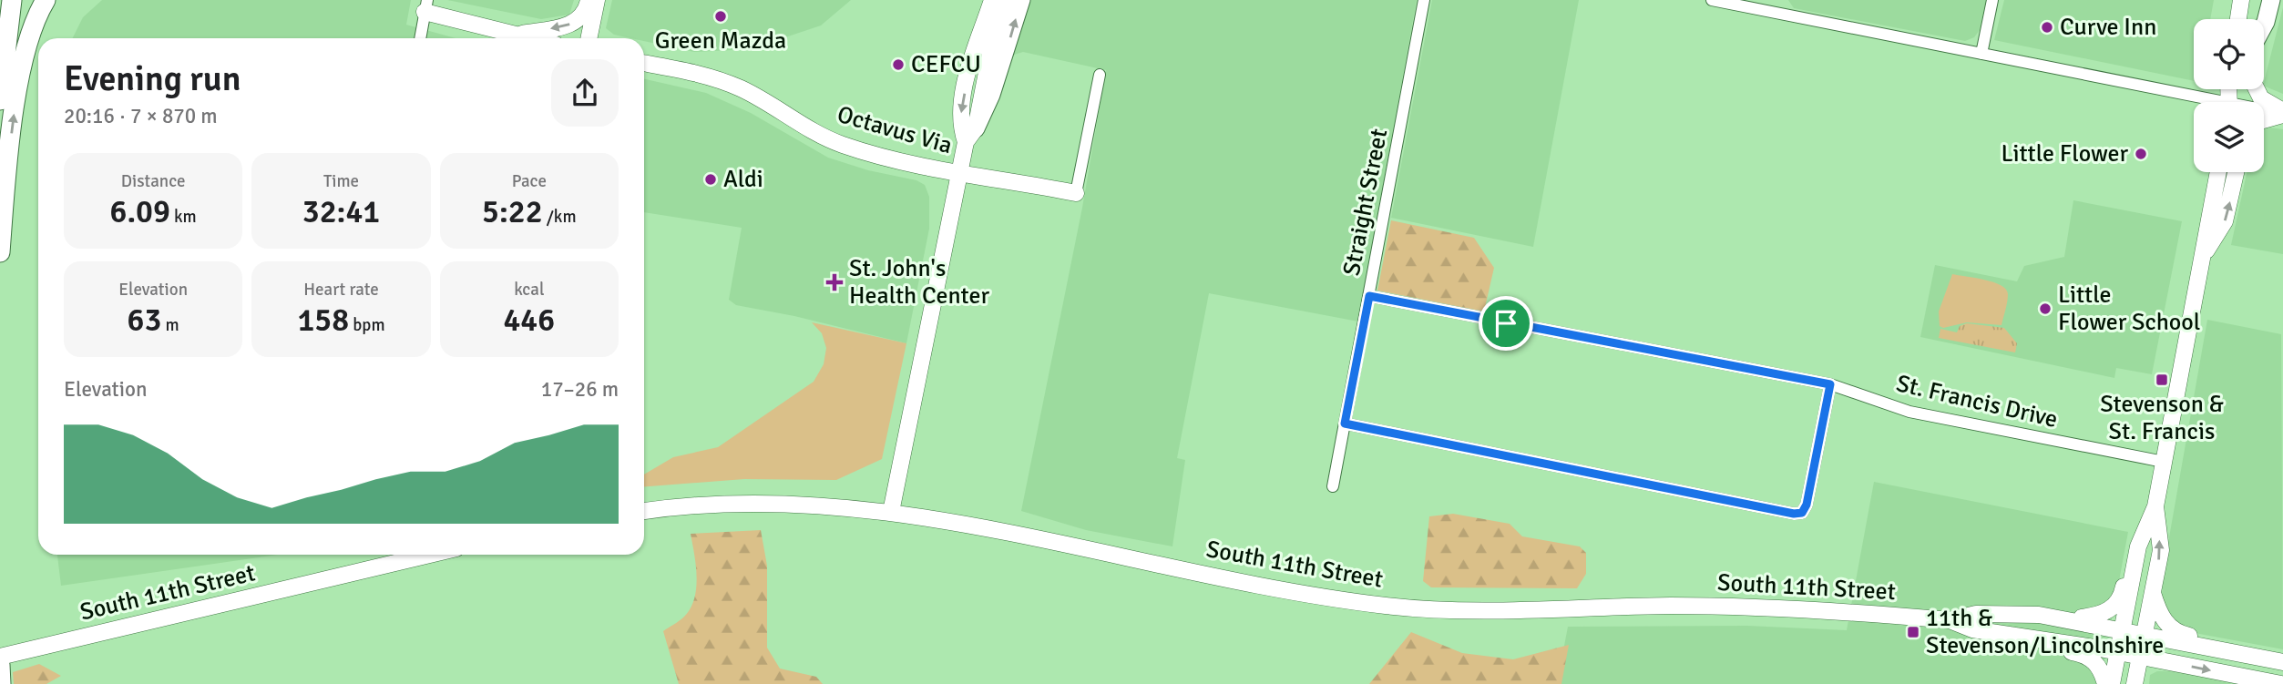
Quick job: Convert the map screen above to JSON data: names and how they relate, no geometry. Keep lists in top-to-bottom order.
{
  "streets": {
    "street": [
      "Octavus Via",
      "Straight Street",
      "St. Francis Drive",
      "South 11th Street"
    ]
  },
  "crossings": [
    ["Straight Street", "St. Francis Drive"]
  ],
  "places": {
    "other": [
      "Green Mazda",
      "Curve Inn",
      "CEFCU",
      "Little Flower",
      "Aldi",
      "Little Flower School"
    ],
    "health": ["St. John's Health Center"],
    "transit": ["Stevenson & St. Francis", "11th & Stevenson/Lincolnshire"]
  },
  "page": {
    "heading": ["Evening run", "20:16 · 7 × 870 m"],
    "stats": [
      ["Distance", "6.09 km"],
      ["Time", "32:41"],
      ["Pace", "5:22 /km"],
      ["Elevation", "63 m"],
      ["Heart rate", "158 bpm"],
      ["kcal", "446"]
    ],
    "chart": ["Elevation", "17–26 m"]
  }
}
